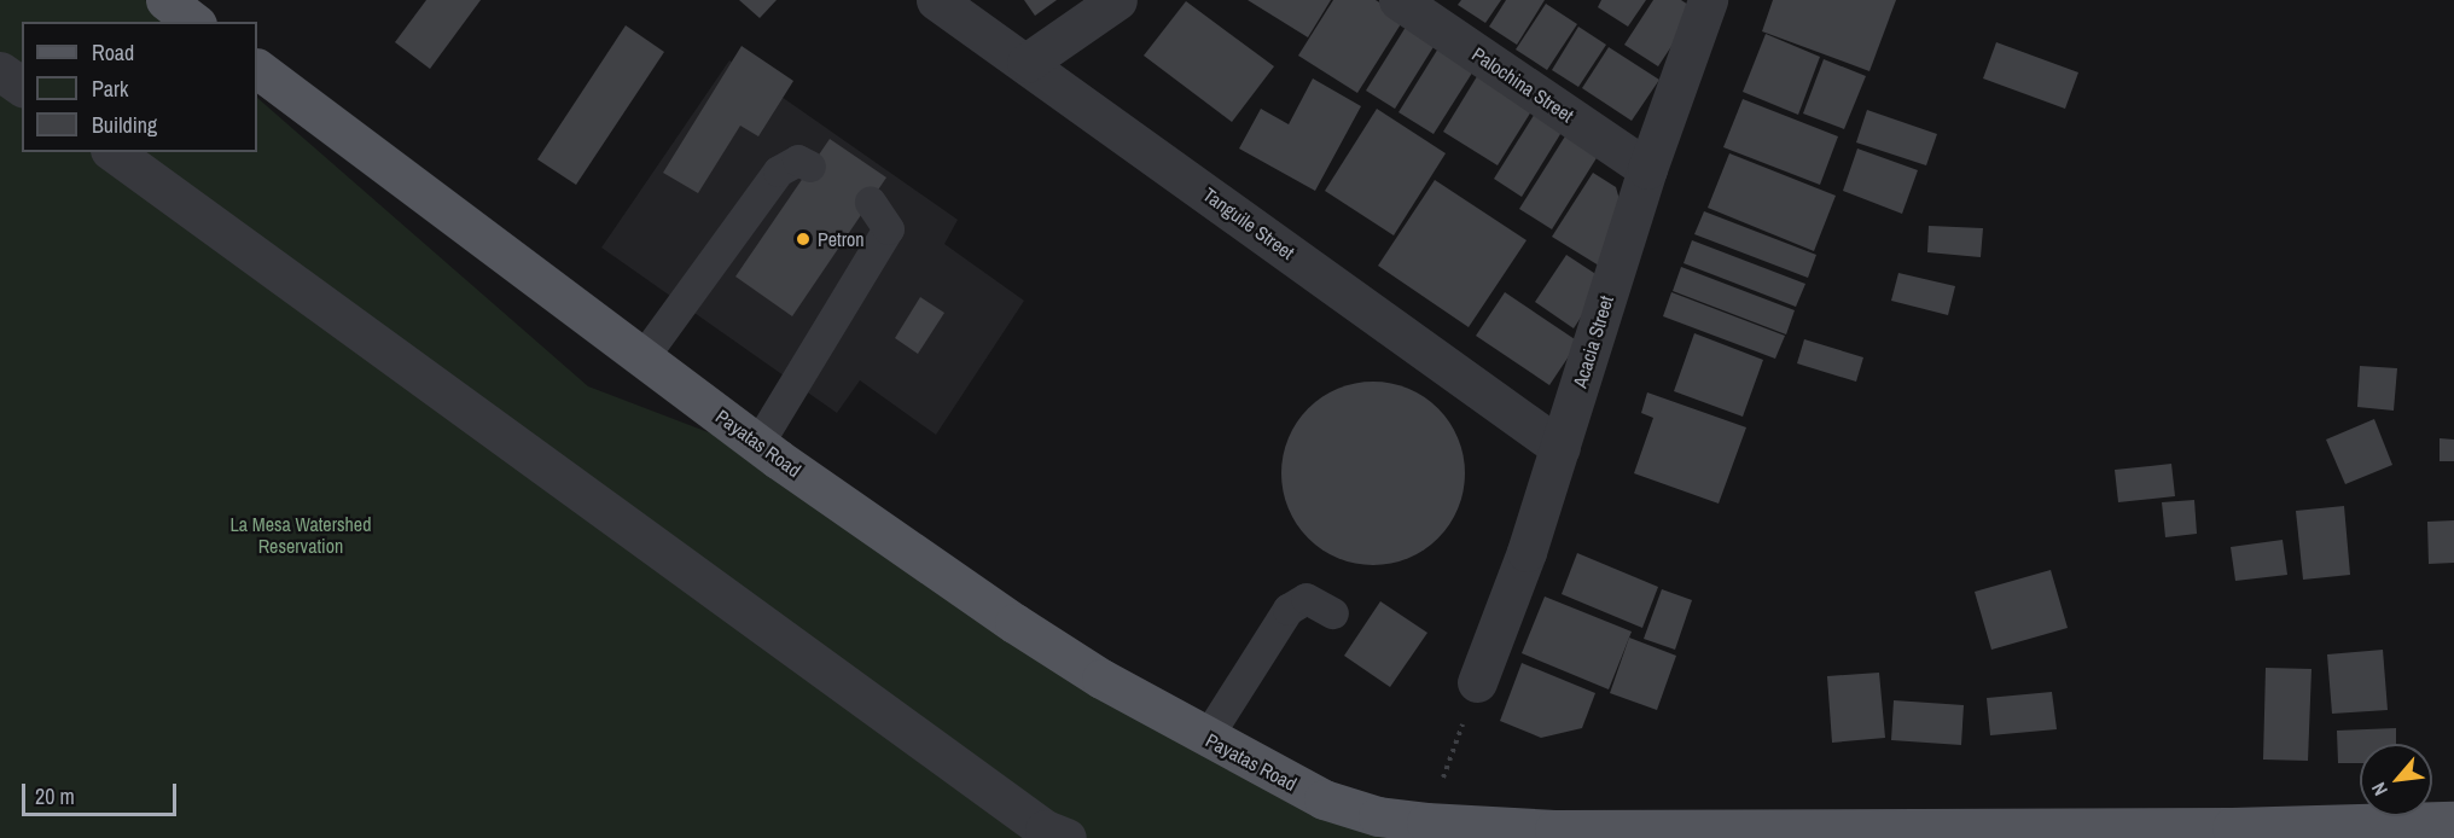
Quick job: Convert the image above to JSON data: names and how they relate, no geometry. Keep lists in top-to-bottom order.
{
  "streets": {
    "main road": ["Payatas Road"],
    "street": ["Palochina Street", "Tanguile Street", "Acacia Street"]
  },
  "crossings": [
    ["Palochina Street", "Acacia Street"],
    ["Tanguile Street", "Acacia Street"]
  ],
  "parks": ["La Mesa Watershed Reservation"],
  "places": ["Petron"],
  "legend": ["Road", "Park", "Building"],
  "scale_bar": "20 m",
  "north": "bottom left"
}
